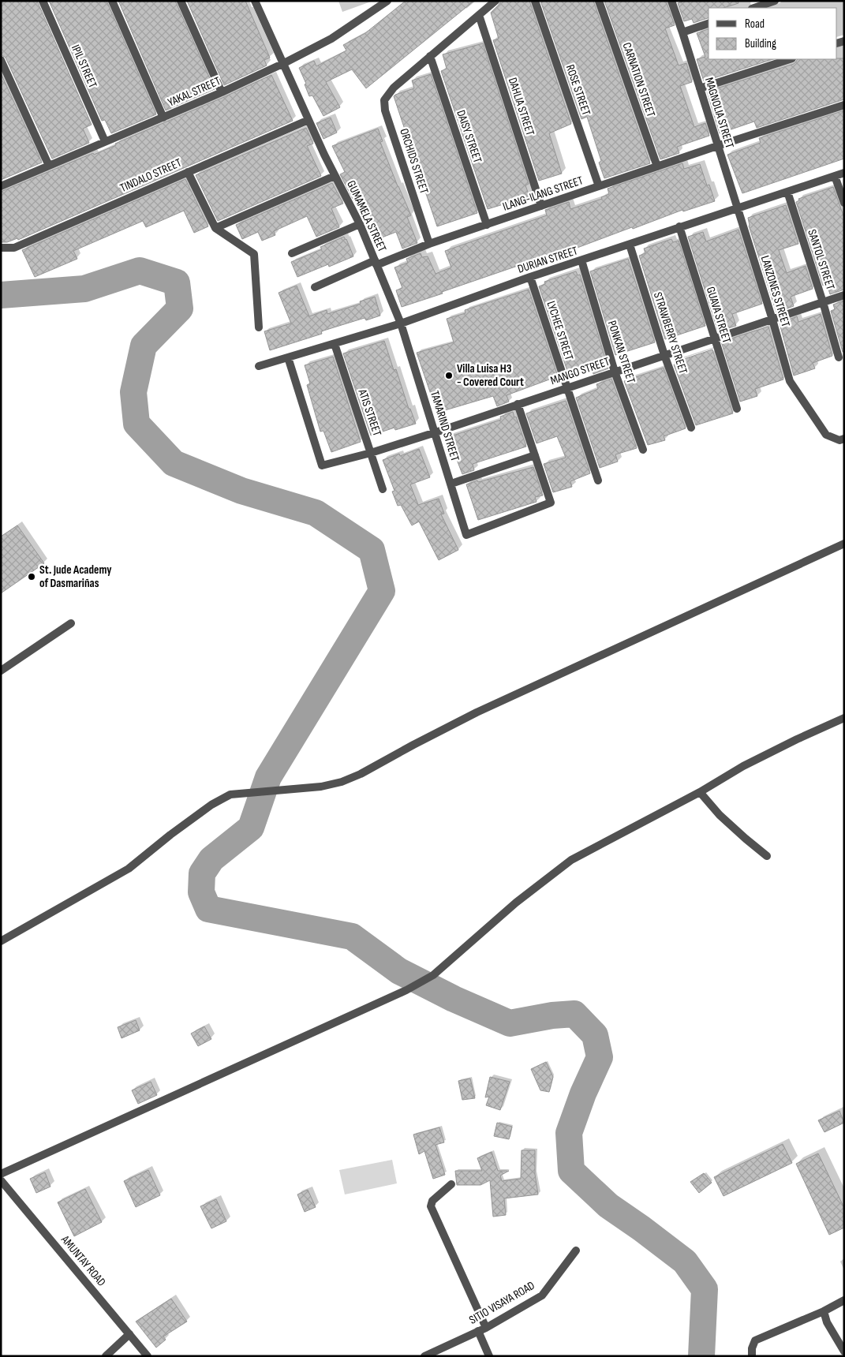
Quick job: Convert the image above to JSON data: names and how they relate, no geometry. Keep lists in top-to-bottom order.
{
  "streets": {
    "street": [
      "IPIL STREET",
      "CARNATION STREET",
      "ROSE STREET",
      "YAKAL STREET",
      "DAHLIA STREET",
      "MAGNOLIA STREET",
      "DAISY STREET",
      "ORCHIDS STREET",
      "TINDALO STREET",
      "ILANG-ILANG STREET",
      "GUMAMELA STREET",
      "DURIAN STREET",
      "SANTOL STREET",
      "LANZONES STREET",
      "GUAVA STREET",
      "LYCHEE STREET",
      "STRAWBERRY STREET",
      "PONKAN STREET",
      "MANGO STREET",
      "ATIS STREET",
      "TAMARIND STREET",
      "AMUNTAY ROAD",
      "SITIO VISAYA ROAD"
    ]
  },
  "crossings": [
    ["IPIL STREET", "YAKAL STREET"],
    ["CARNATION STREET", "ILANG-ILANG STREET"],
    ["ROSE STREET", "ILANG-ILANG STREET"],
    ["YAKAL STREET", "GUMAMELA STREET"],
    ["DAHLIA STREET", "ILANG-ILANG STREET"],
    ["MAGNOLIA STREET", "ILANG-ILANG STREET"],
    ["MAGNOLIA STREET", "DURIAN STREET"],
    ["MAGNOLIA STREET", "LANZONES STREET"],
    ["DAISY STREET", "ORCHIDS STREET"],
    ["DAISY STREET", "ILANG-ILANG STREET"],
    ["ORCHIDS STREET", "ILANG-ILANG STREET"],
    ["TINDALO STREET", "GUMAMELA STREET"],
    ["ILANG-ILANG STREET", "GUMAMELA STREET"],
    ["GUMAMELA STREET", "DURIAN STREET"],
    ["GUMAMELA STREET", "TAMARIND STREET"],
    ["DURIAN STREET", "SANTOL STREET"],
    ["DURIAN STREET", "LANZONES STREET"],
    ["DURIAN STREET", "GUAVA STREET"],
    ["DURIAN STREET", "LYCHEE STREET"],
    ["DURIAN STREET", "STRAWBERRY STREET"],
    ["DURIAN STREET", "PONKAN STREET"],
    ["DURIAN STREET", "MANGO STREET"],
    ["DURIAN STREET", "ATIS STREET"],
    ["DURIAN STREET", "TAMARIND STREET"],
    ["SANTOL STREET", "MANGO STREET"],
    ["LANZONES STREET", "MANGO STREET"],
    ["GUAVA STREET", "MANGO STREET"],
    ["LYCHEE STREET", "MANGO STREET"],
    ["STRAWBERRY STREET", "MANGO STREET"],
    ["PONKAN STREET", "MANGO STREET"],
    ["MANGO STREET", "ATIS STREET"],
    ["MANGO STREET", "TAMARIND STREET"]
  ],
  "places": ["Villa Luisa H3 - Covered Court", "St. Jude Academy of Dasmariñas"],
  "legend": ["Road", "Building"]
}
